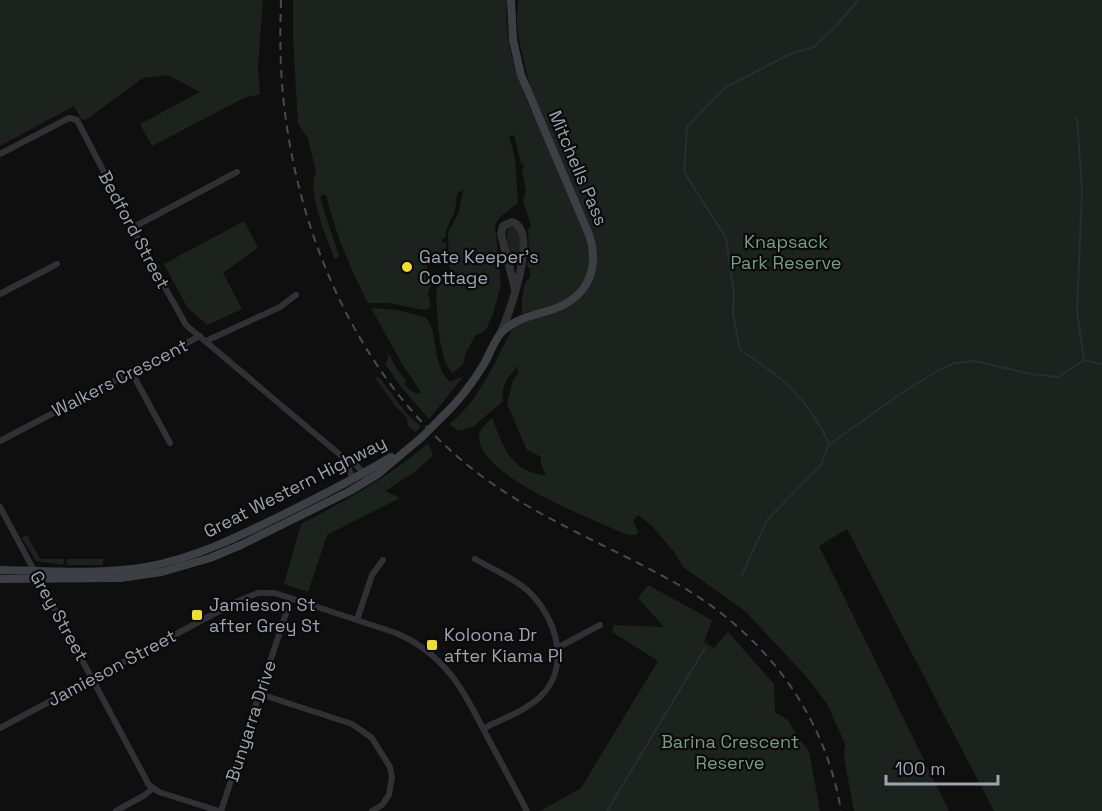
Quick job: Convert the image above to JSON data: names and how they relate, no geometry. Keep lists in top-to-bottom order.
{
  "streets": {
    "main road": ["Mitchells Pass", "Great Western Highway"],
    "street": [
      "Bedford Street",
      "Walkers Crescent",
      "Grey Street",
      "Jamieson Street",
      "Bunyarra Drive"
    ]
  },
  "crossings": [
    ["Mitchells Pass", "Great Western Highway"],
    ["Bedford Street", "Walkers Crescent"],
    ["Walkers Crescent", "Great Western Highway"],
    ["Great Western Highway", "Grey Street"],
    ["Grey Street", "Jamieson Street"],
    ["Jamieson Street", "Bunyarra Drive"]
  ],
  "parks": ["Knapsack Park Reserve", "Barina Crescent Reserve"],
  "places": {
    "other": ["Gate Keeper's Cottage"],
    "transit": ["Jamieson St after Grey St", "Koloona Dr after Kiama Pl"]
  },
  "scale_bar": "100 m"
}
